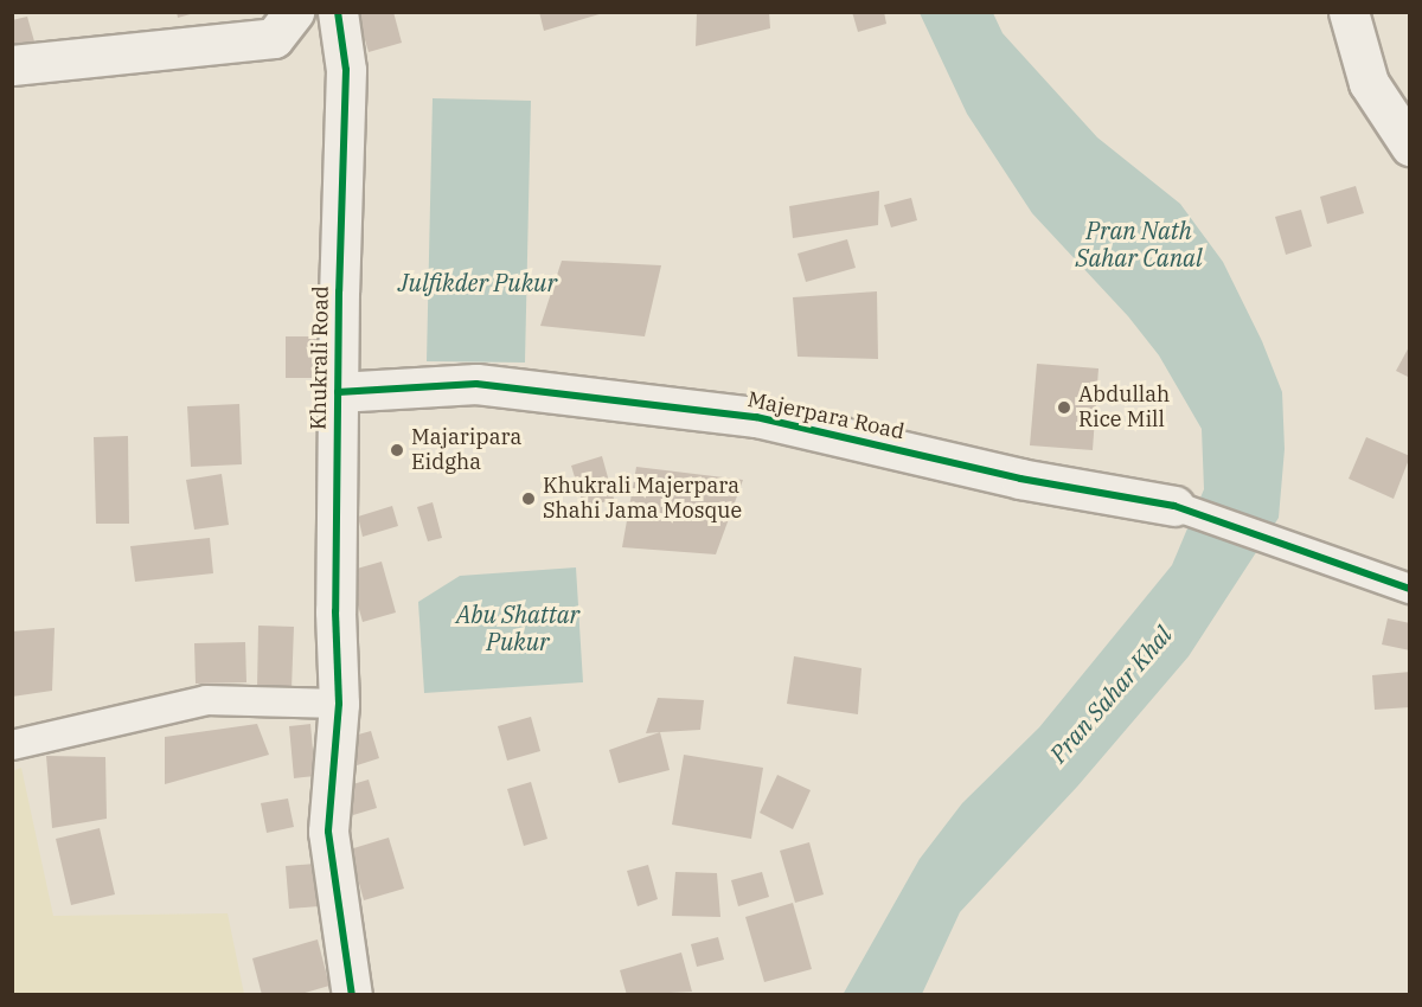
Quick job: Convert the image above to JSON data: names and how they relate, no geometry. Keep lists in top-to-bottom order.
{
  "streets": {
    "street": ["Khukrali Road", "Majerpara Road"]
  },
  "crossings": [
    ["Khukrali Road", "Majerpara Road"]
  ],
  "water": [
    "Pran Nath Sahar Canal",
    "Julfikder Pukur",
    "Abu Shattar Pukur",
    "Pran Sahar Khal"
  ],
  "places": ["Abdullah Rice Mill", "Majaripara Eidgha", "Khukrali Majerpara Shahi Jama Mosque"]
}
